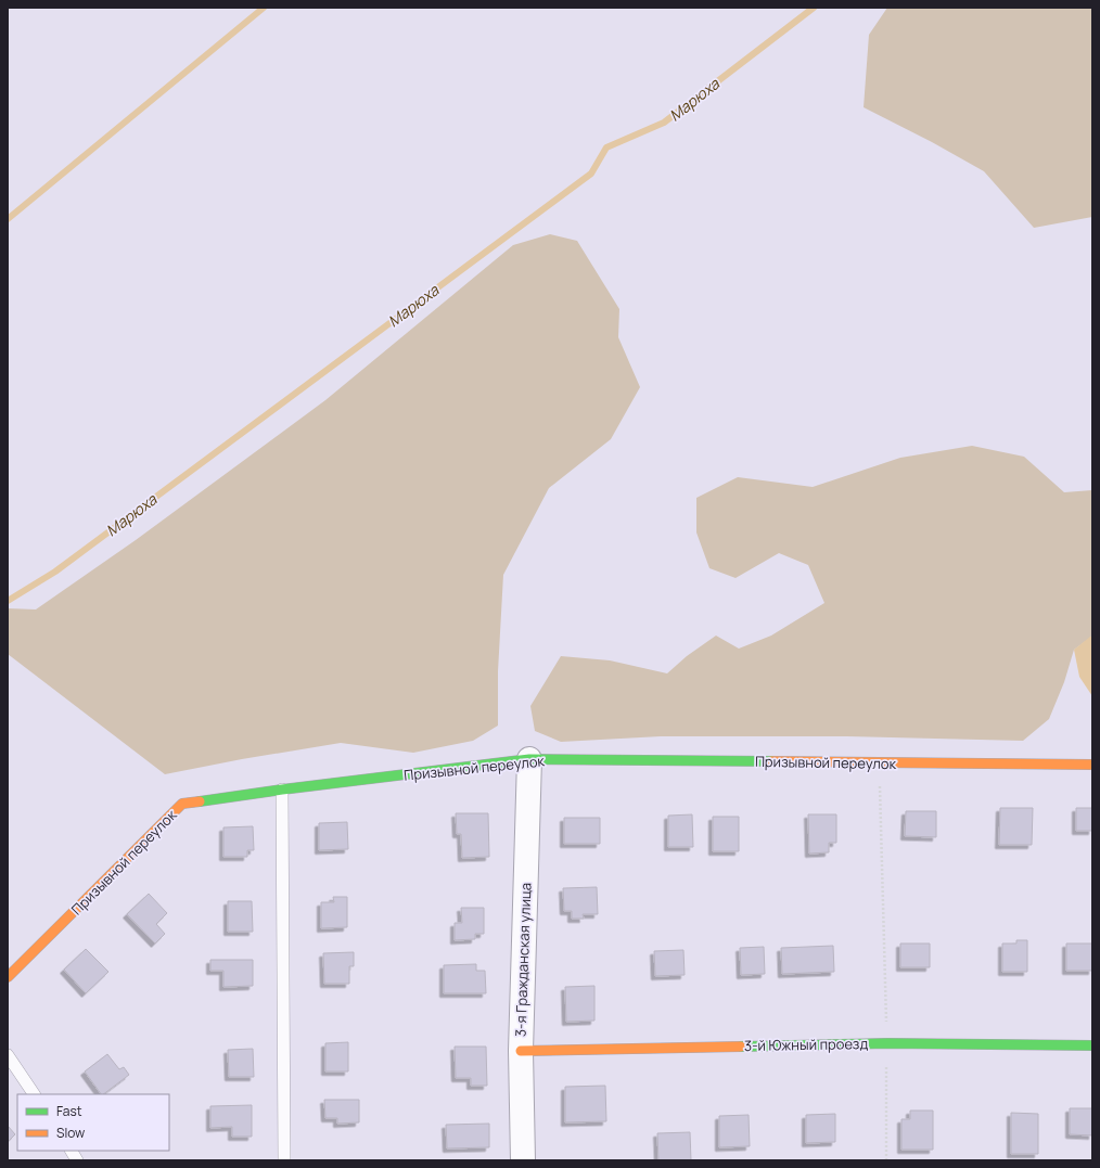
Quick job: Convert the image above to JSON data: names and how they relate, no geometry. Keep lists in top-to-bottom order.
{
  "streets": {
    "street": ["Призывной переулок", "3-я Гражданская улица", "3-й Южный проезд"]
  },
  "crossings": [
    ["Призывной переулок", "3-я Гражданская улица"],
    ["3-я Гражданская улица", "3-й Южный проезд"]
  ],
  "water": ["Марюха"],
  "legend": ["Fast", "Slow"]
}
